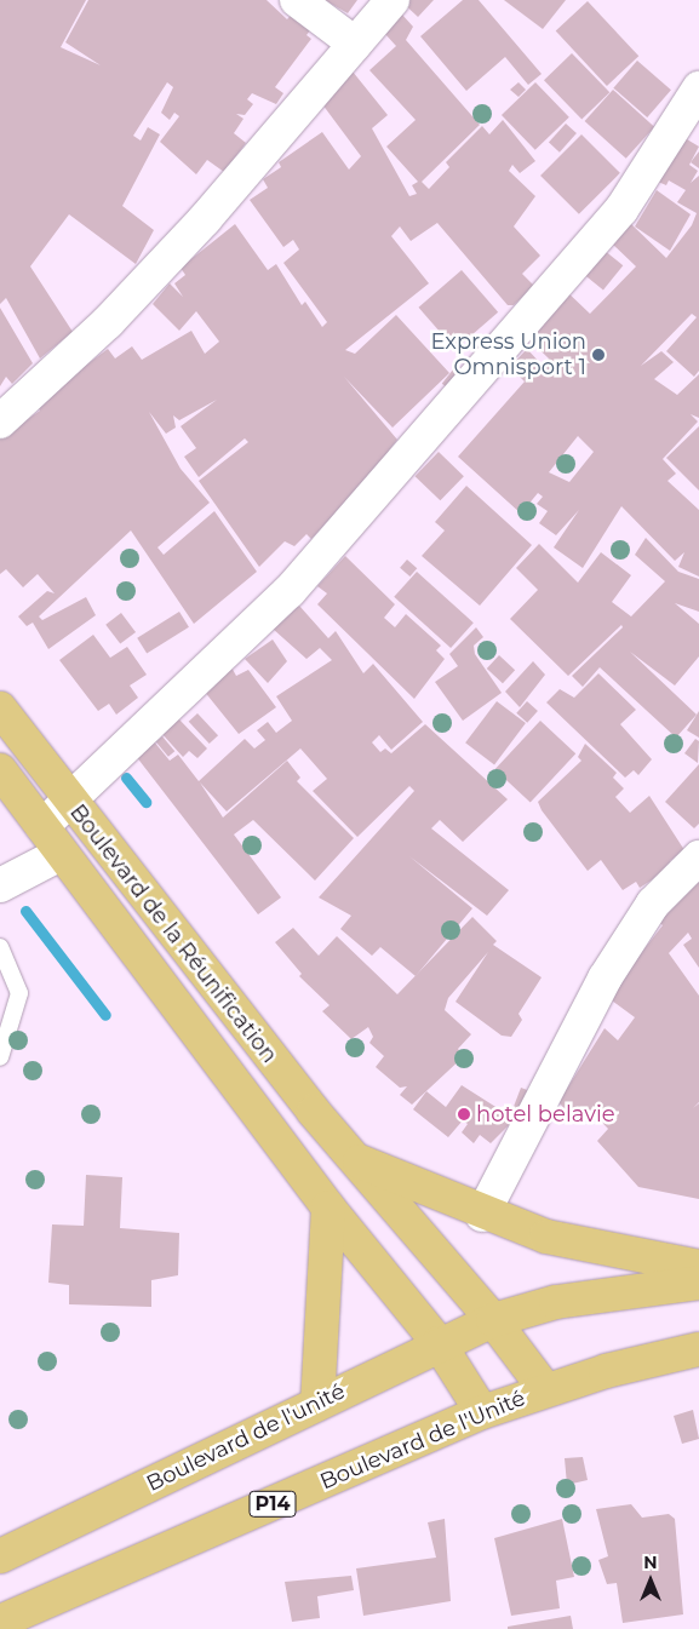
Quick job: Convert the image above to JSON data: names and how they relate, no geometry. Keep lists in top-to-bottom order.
{
  "streets": {
    "main road": [
      "Boulevard de la Réunification",
      "Boulevard de l'unité",
      "Boulevard de l'Unité",
      "P14"
    ]
  },
  "crossings": [
    ["Boulevard de la Réunification", "Boulevard de l'unité"],
    ["Boulevard de la Réunification", "Boulevard de l'Unité"],
    ["Boulevard de la Réunification", "P14"],
    ["Boulevard de l'Unité", "P14"]
  ],
  "places": ["Express Union Omnisport 1", "hotel belavie"],
  "north": "top"
}
